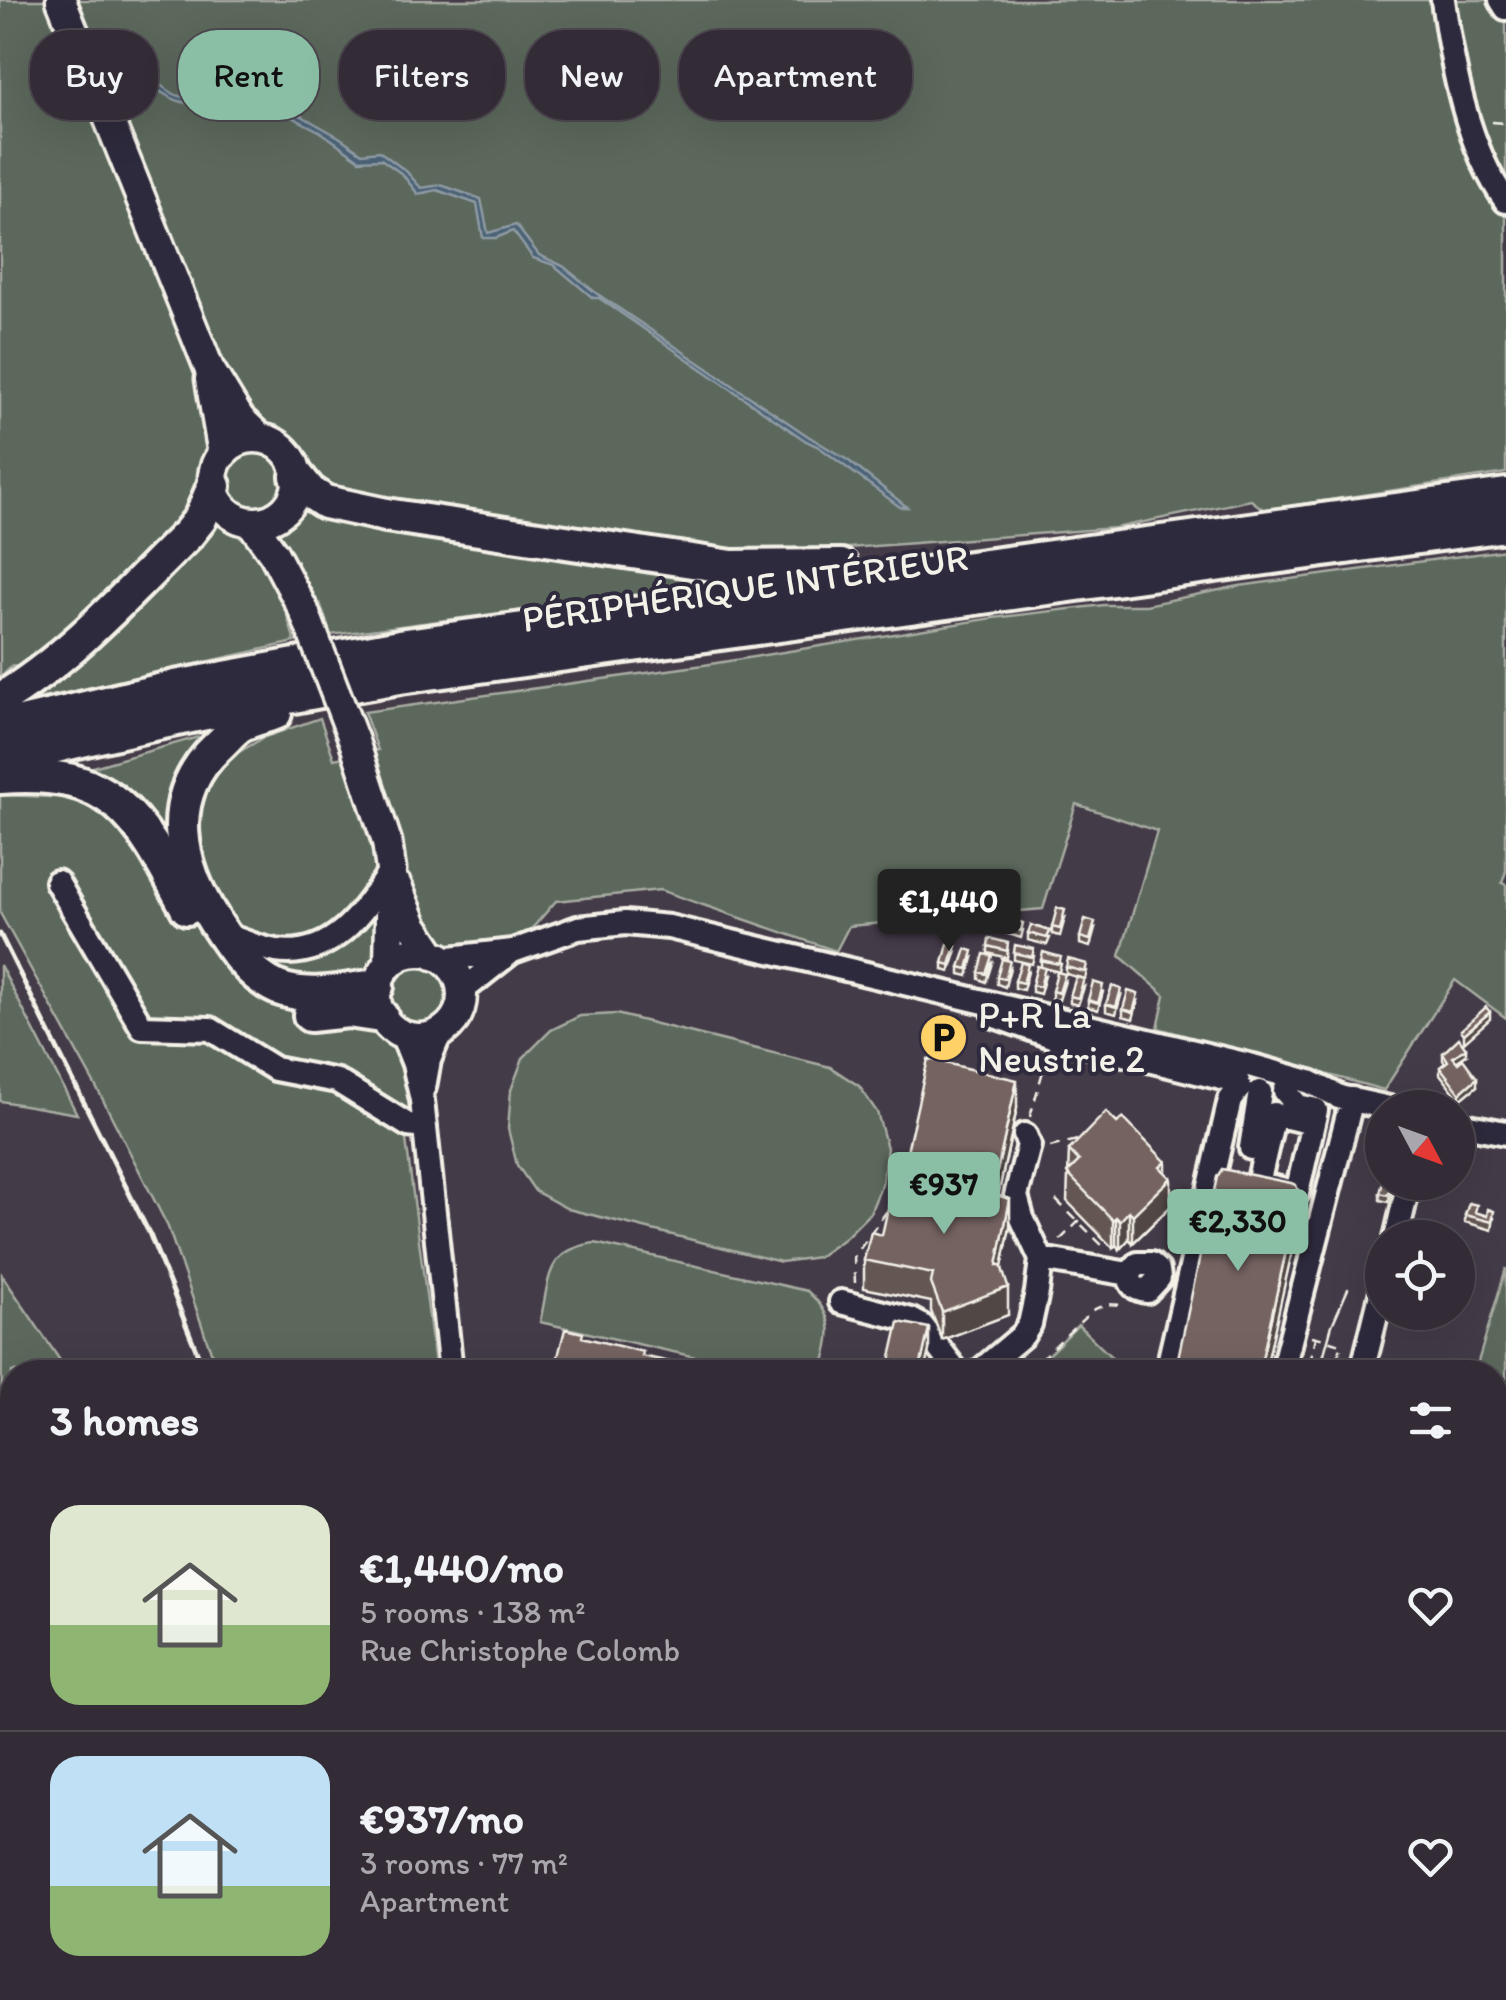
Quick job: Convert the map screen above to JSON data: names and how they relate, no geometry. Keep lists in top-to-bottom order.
{
  "streets": {
    "highway": ["PÉRIPHÉRIQUE INTÉRIEUR"]
  },
  "places": {
    "parking": ["P+R La Neustrie 2"]
  },
  "north": "bottom right",
  "page": {
    "chip": [
      "Buy",
      "Rent",
      "Filters",
      "New",
      "Apartment"
    ],
    "price": ["€1,440", "€937", "€2,330"],
    "heading": "3 homes",
    "list": [
      {
        "name": "€1,440/mo",
        "note": "5 rooms · 138 m² · Rue Christophe Colomb"
      },
      {
        "name": "€937/mo",
        "note": "3 rooms · 77 m² · Apartment"
      }
    ]
  }
}
